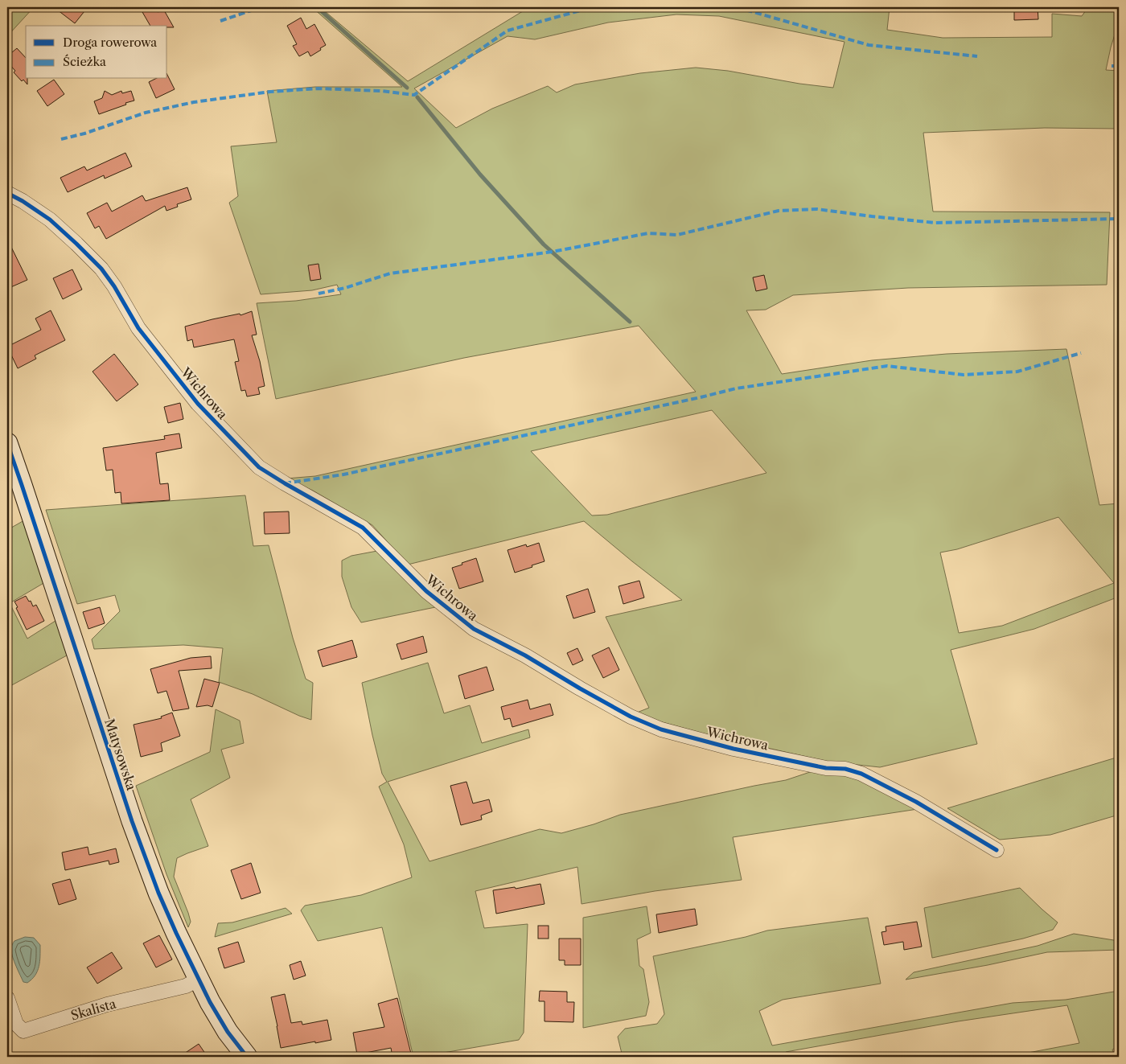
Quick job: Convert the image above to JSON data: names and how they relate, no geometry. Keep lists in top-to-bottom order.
{
  "streets": {
    "street": ["Wichrowa", "Matysowska", "Skalista"]
  },
  "crossings": [
    ["Matysowska", "Skalista"]
  ],
  "legend": ["Droga rowerowa", "Ścieżka"]
}
